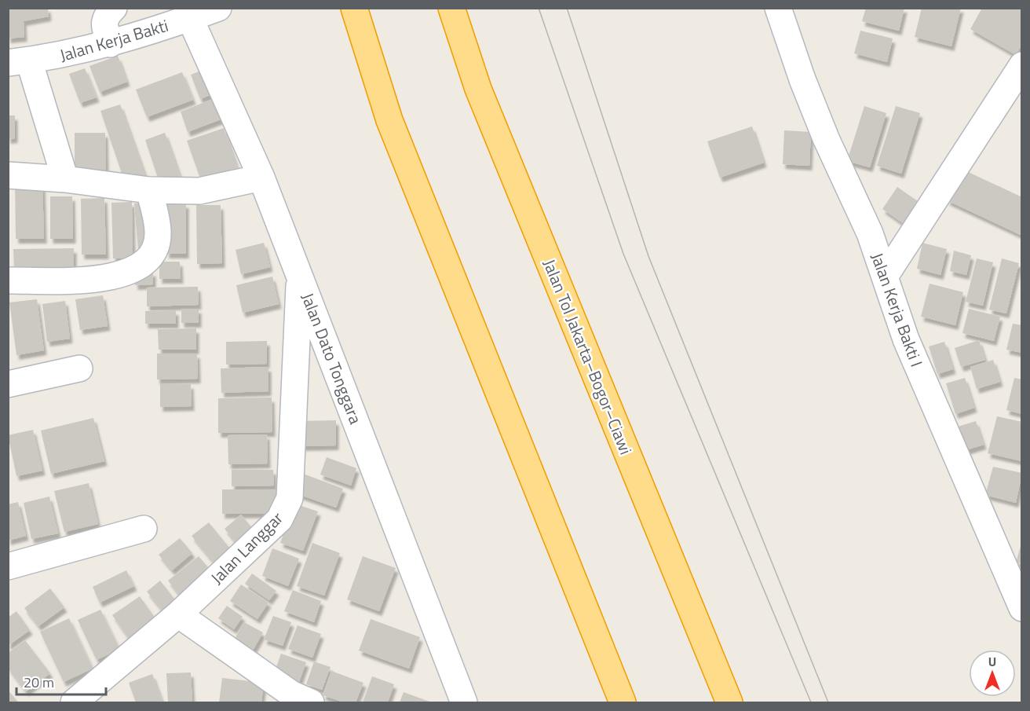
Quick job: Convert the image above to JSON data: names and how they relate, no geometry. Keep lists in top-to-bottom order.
{
  "streets": {
    "highway": ["Jalan Tol Jakarta–Bogor–Ciawi"],
    "street": [
      "Jalan Kerja Bakti",
      "Jalan Kerja Bakti I",
      "Jalan Dato Tonggara",
      "Jalan Langgar"
    ]
  },
  "crossings": [
    ["Jalan Kerja Bakti", "Jalan Dato Tonggara"],
    ["Jalan Dato Tonggara", "Jalan Langgar"]
  ],
  "scale_bar": "20 m",
  "north": "top"
}
